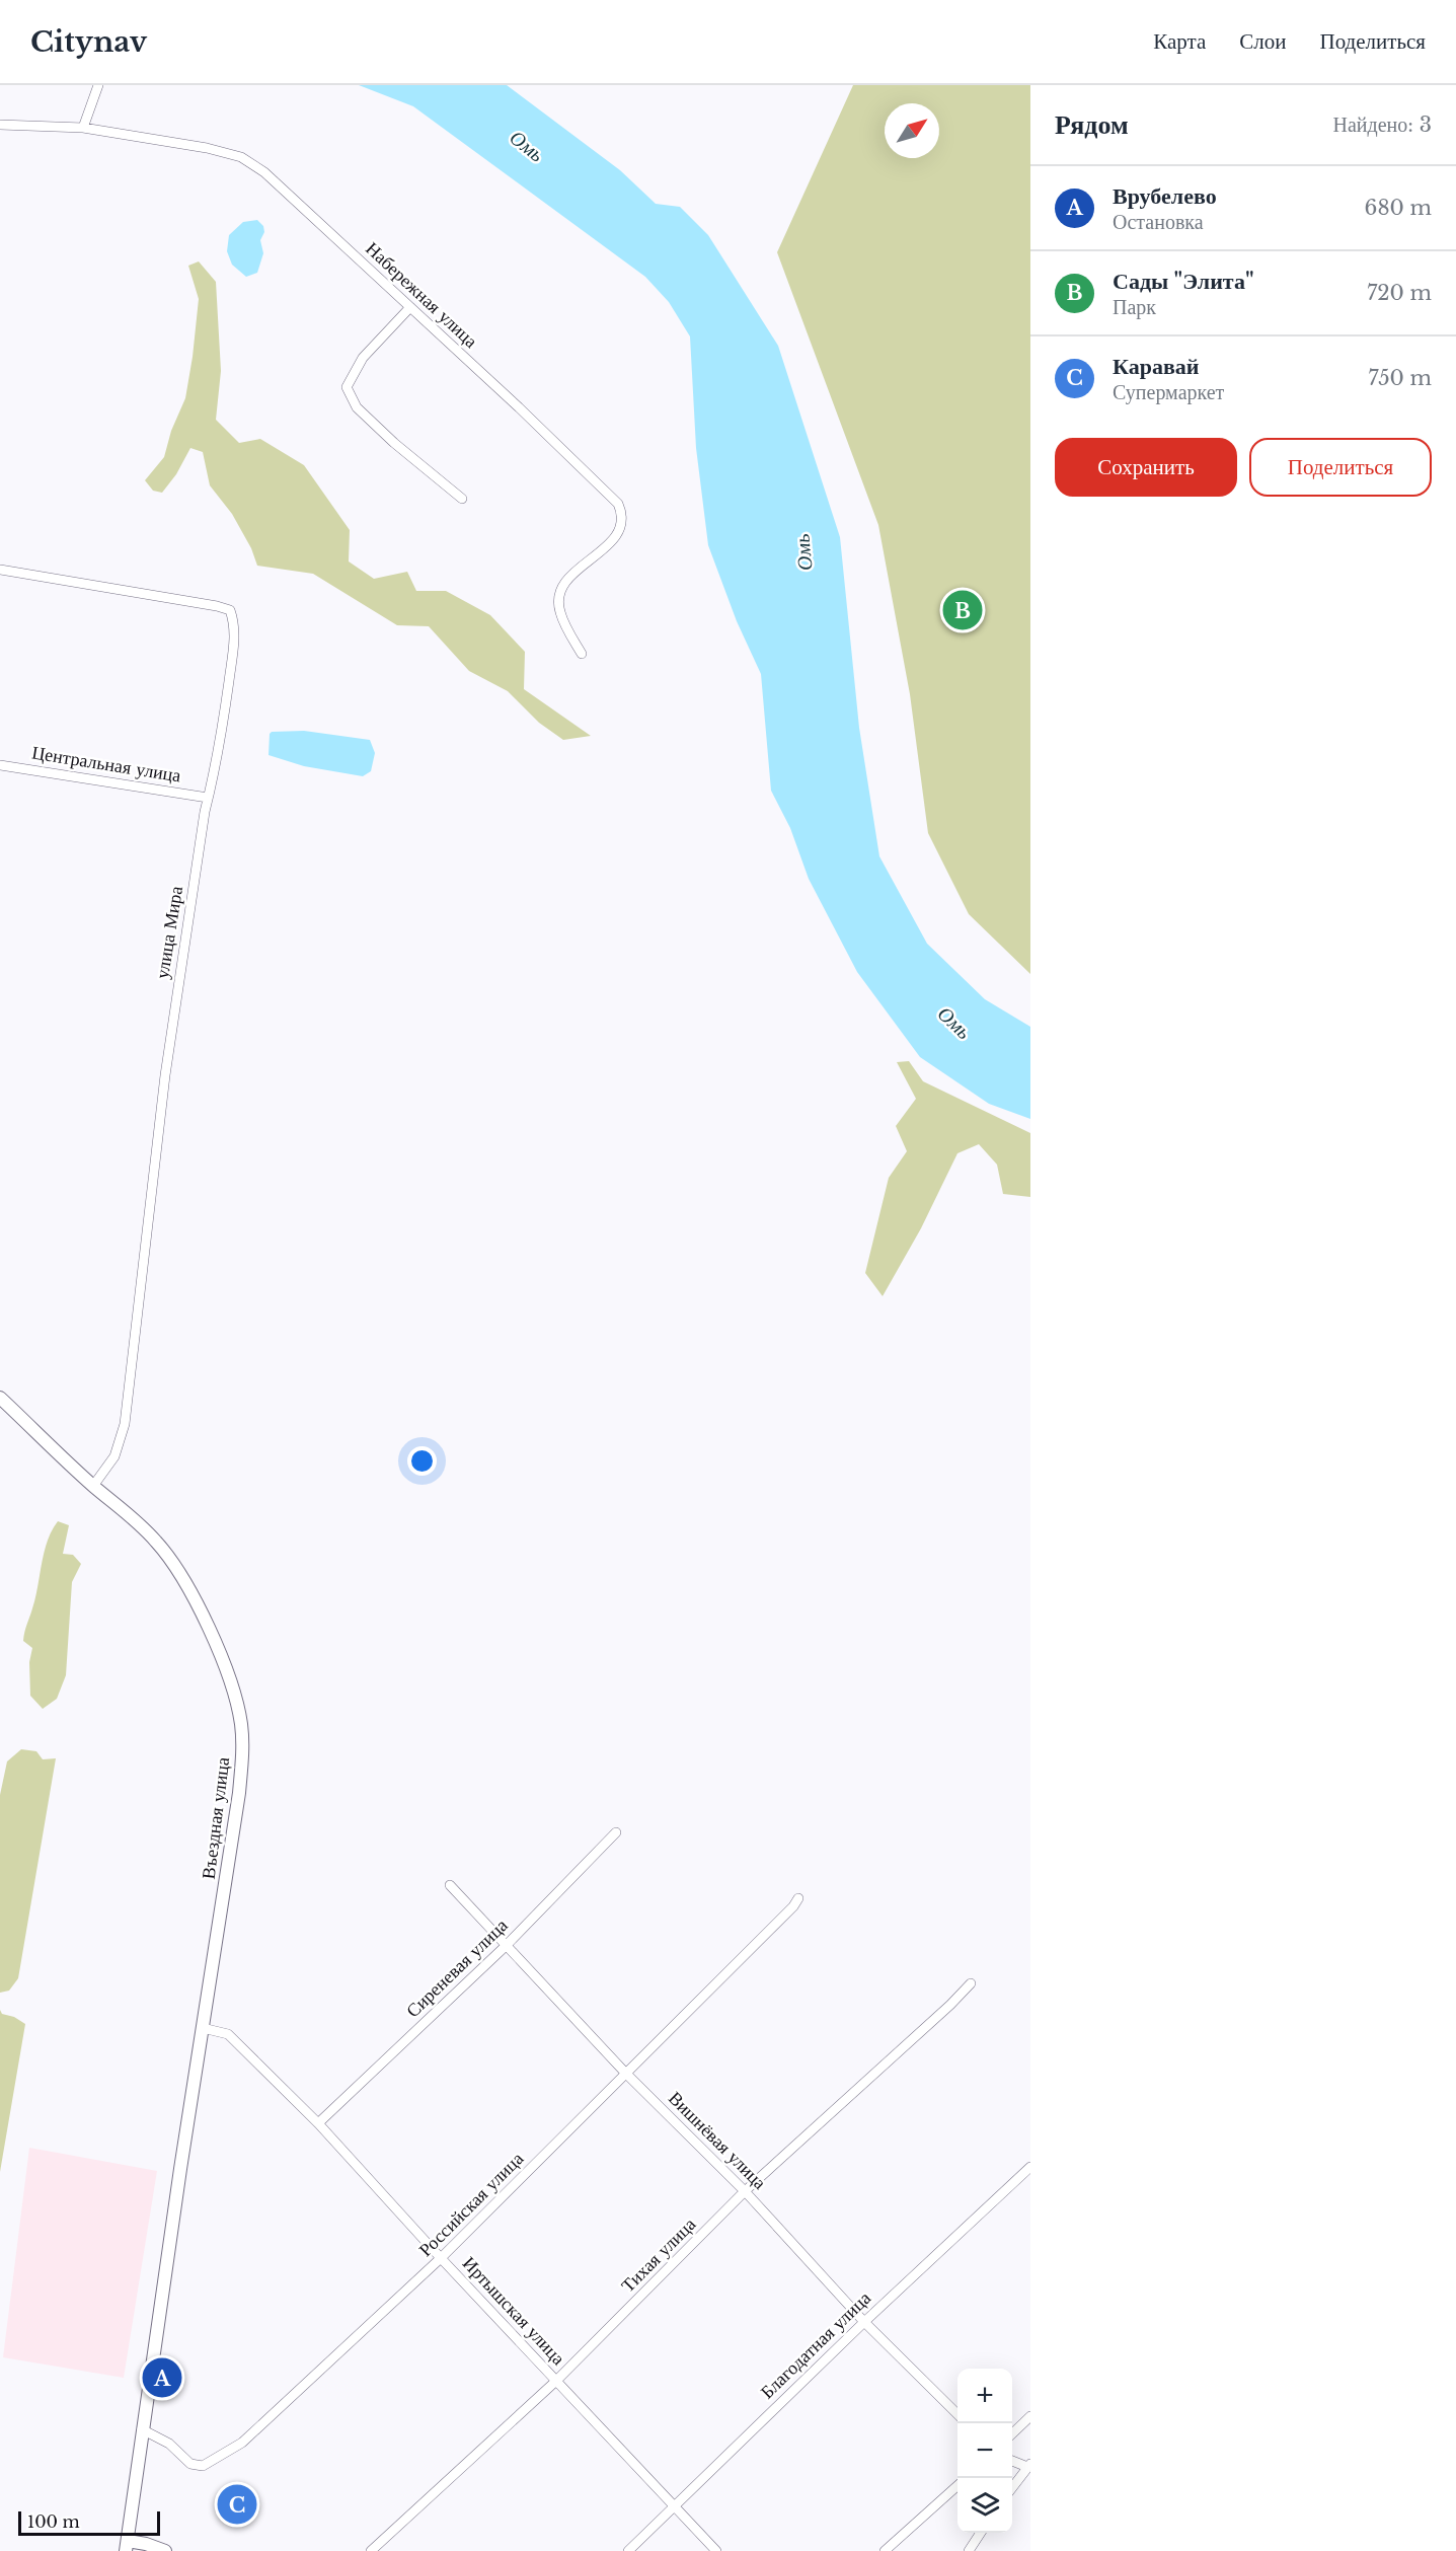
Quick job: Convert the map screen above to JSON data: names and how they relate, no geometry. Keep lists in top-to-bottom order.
{
  "streets": {
    "street": [
      "Набережная улица",
      "Центральная улица",
      "улица Мира",
      "Въездная улица",
      "Сиреневая улица",
      "Вишнёвая улица",
      "Российская улица",
      "Тихая улица",
      "Иртышская улица",
      "Благодатная улица"
    ]
  },
  "crossings": [
    ["Центральная улица", "улица Мира"],
    ["улица Мира", "Въездная улица"],
    ["Въездная улица", "Российская улица"],
    ["Въездная улица", "Иртышская улица"],
    ["Сиреневая улица", "Вишнёвая улица"],
    ["Сиреневая улица", "Иртышская улица"],
    ["Вишнёвая улица", "Российская улица"],
    ["Вишнёвая улица", "Тихая улица"],
    ["Вишнёвая улица", "Благодатная улица"],
    ["Российская улица", "Иртышская улица"],
    ["Тихая улица", "Иртышская улица"],
    ["Иртышская улица", "Благодатная улица"]
  ],
  "water": ["Омь"],
  "scale_bar": "100 m",
  "north": "top right",
  "page": {
    "header": "Citynav",
    "nav": ["Карта", "Слои", "Поделиться"],
    "heading": ["Рядом", "Найдено: 3"],
    "list": [
      {
        "mark": "A",
        "name": "Врубелево",
        "note": "Остановка",
        "value": "680 m"
      },
      {
        "mark": "B",
        "name": "Сады \"Элита\"",
        "note": "Парк",
        "value": "720 m"
      },
      {
        "mark": "C",
        "name": "Каравай",
        "note": "Супермаркет",
        "value": "750 m"
      }
    ],
    "buttons": ["Сохранить", "Поделиться"],
    "pins": ["B", "A", "C"],
    "map_buttons": ["+", "−"],
    "scale": "100 m"
  }
}
